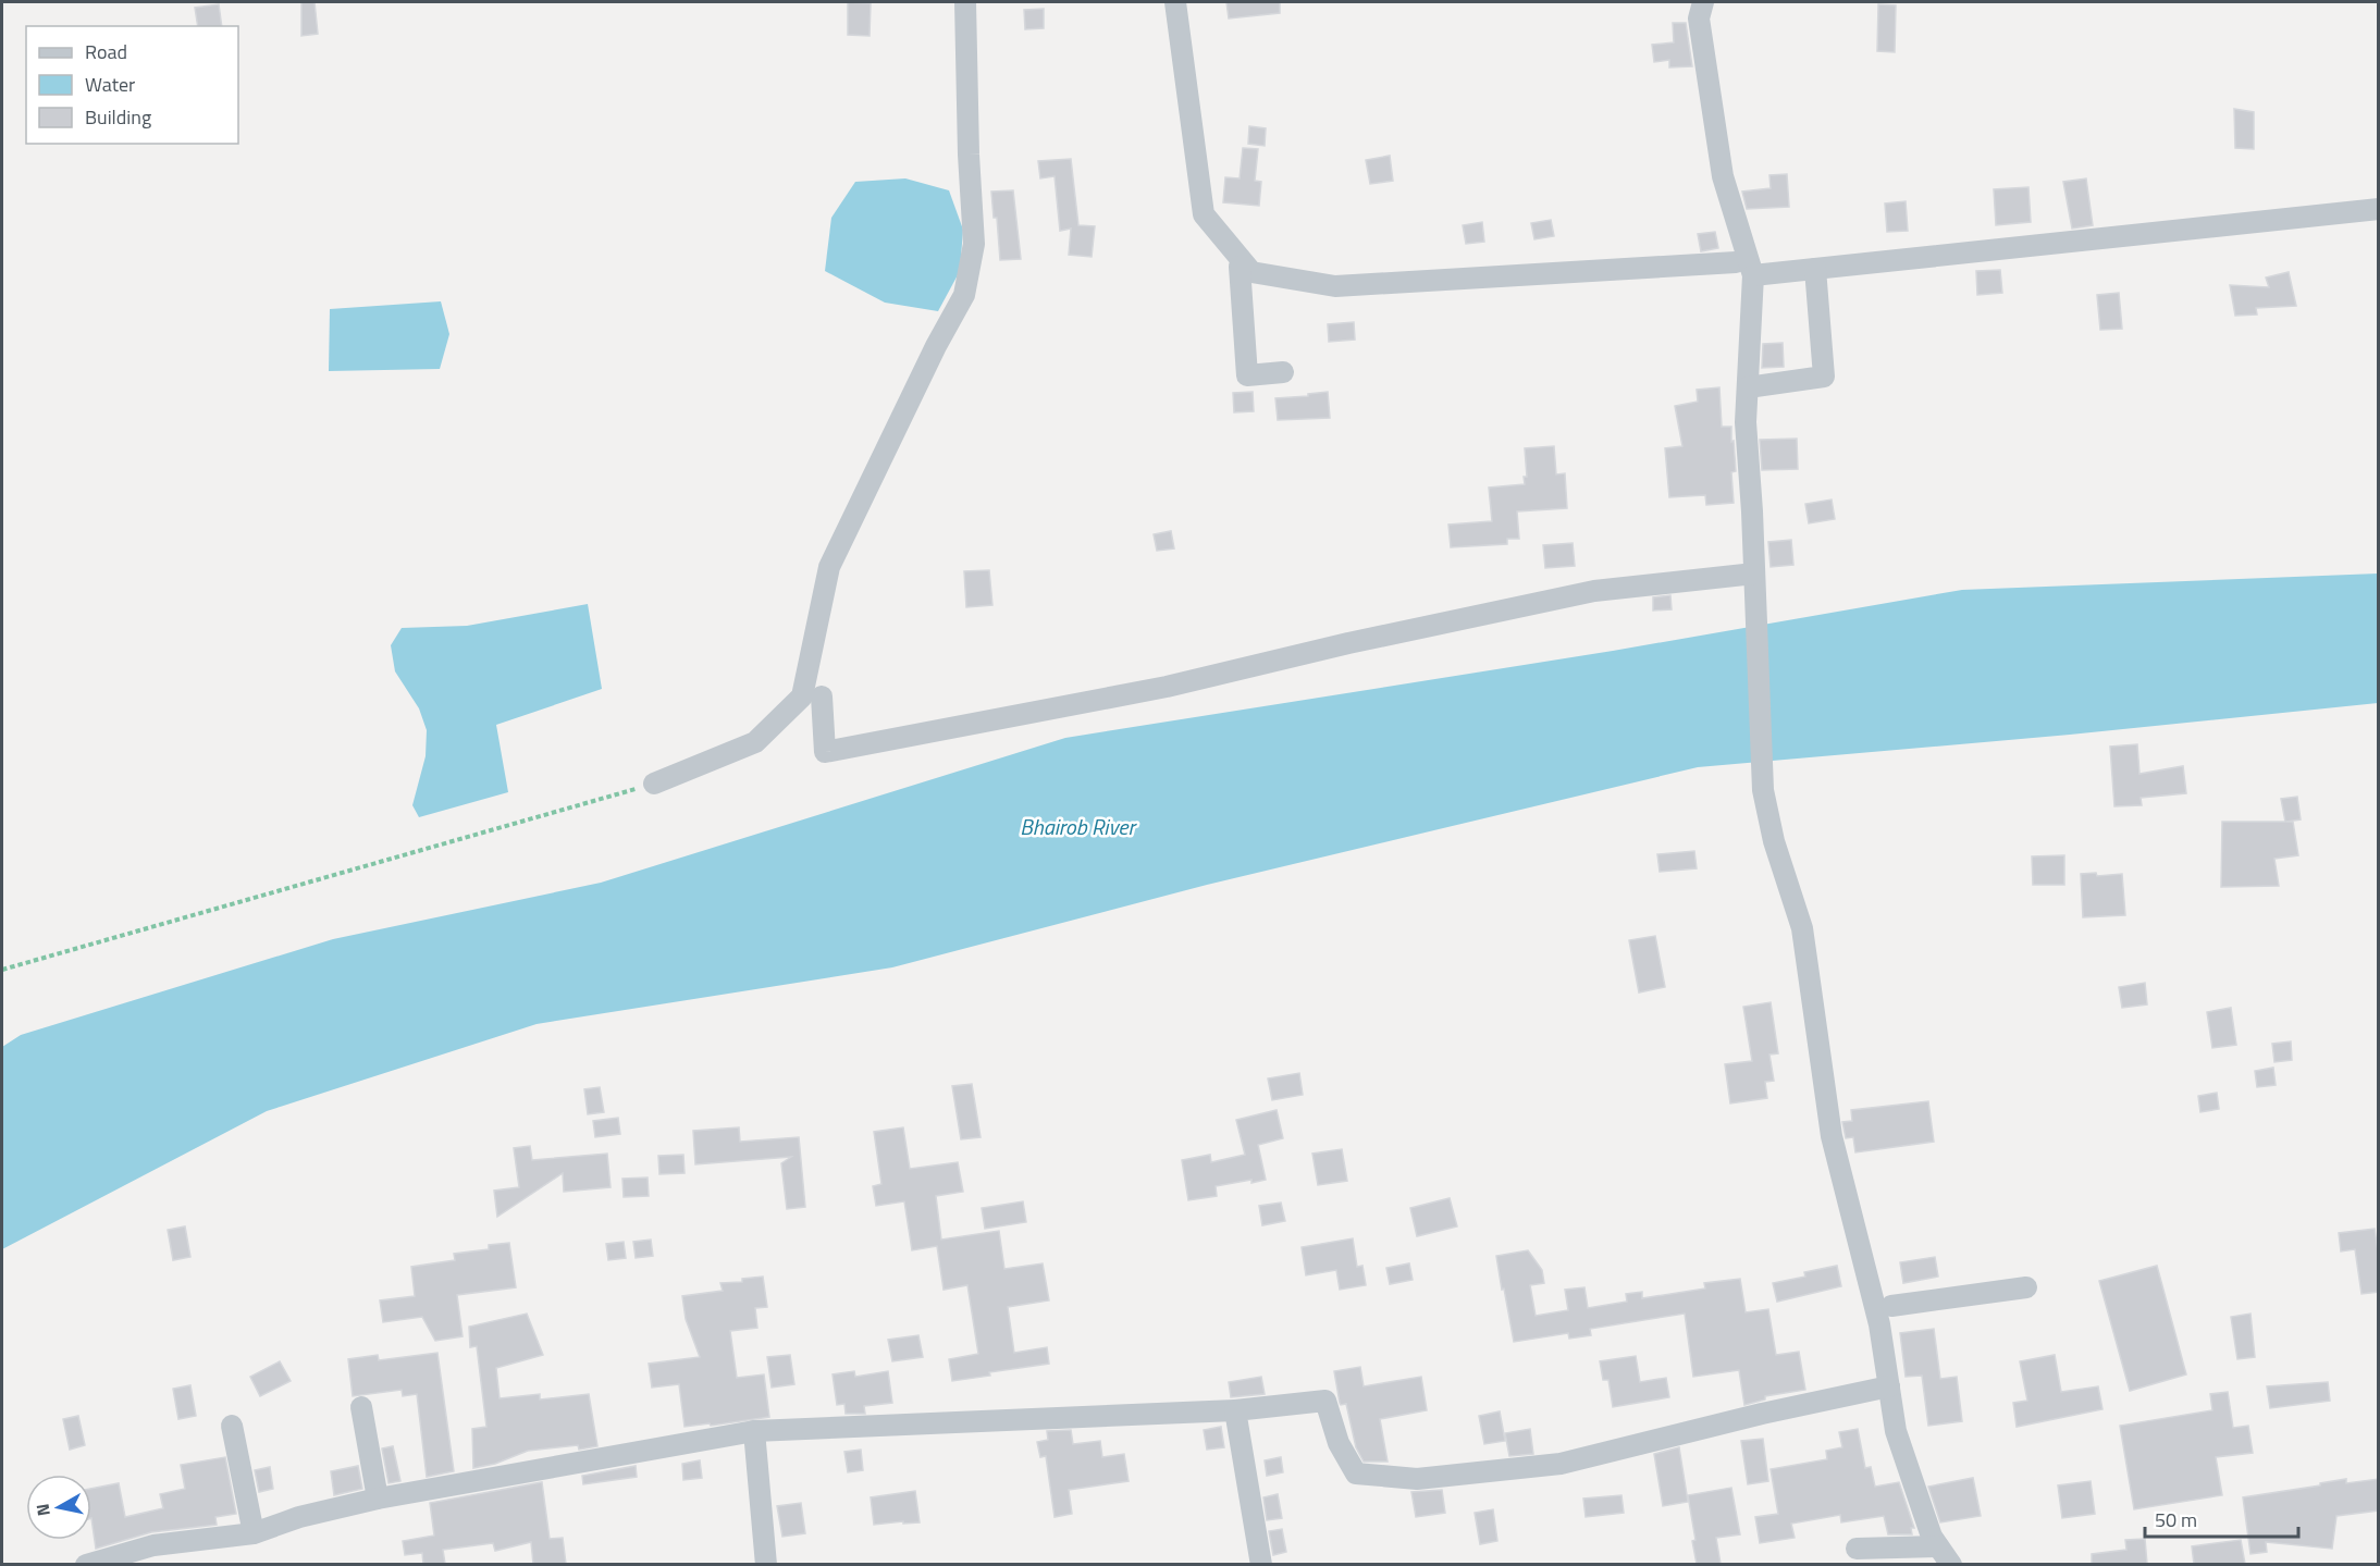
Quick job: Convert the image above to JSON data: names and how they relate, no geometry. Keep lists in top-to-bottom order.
{
  "water": ["Bhairob River"],
  "legend": ["Road", "Water", "Building"],
  "scale_bar": "50 m",
  "north": "left"
}
